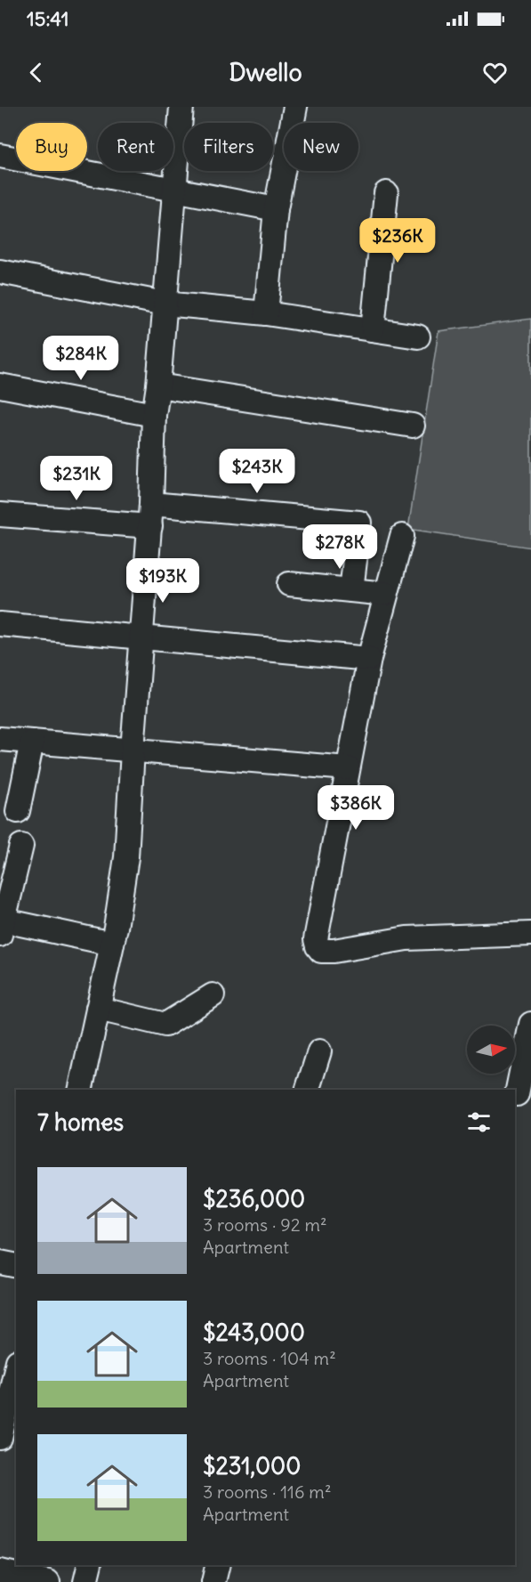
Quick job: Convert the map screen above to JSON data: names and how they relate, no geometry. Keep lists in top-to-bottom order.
{
  "north": "right",
  "page": {
    "status": "15:41",
    "header": "Dwello",
    "chip": [
      "Buy",
      "Rent",
      "Filters",
      "New"
    ],
    "price": [
      "$236K",
      "$284K",
      "$243K",
      "$231K",
      "$278K",
      "$193K",
      "$386K"
    ],
    "heading": "7 homes",
    "list": [
      {
        "name": "$236,000",
        "note": "3 rooms · 92 m² · Apartment"
      },
      {
        "name": "$243,000",
        "note": "3 rooms · 104 m² · Apartment"
      },
      {
        "name": "$231,000",
        "note": "3 rooms · 116 m² · Apartment"
      }
    ]
  }
}
